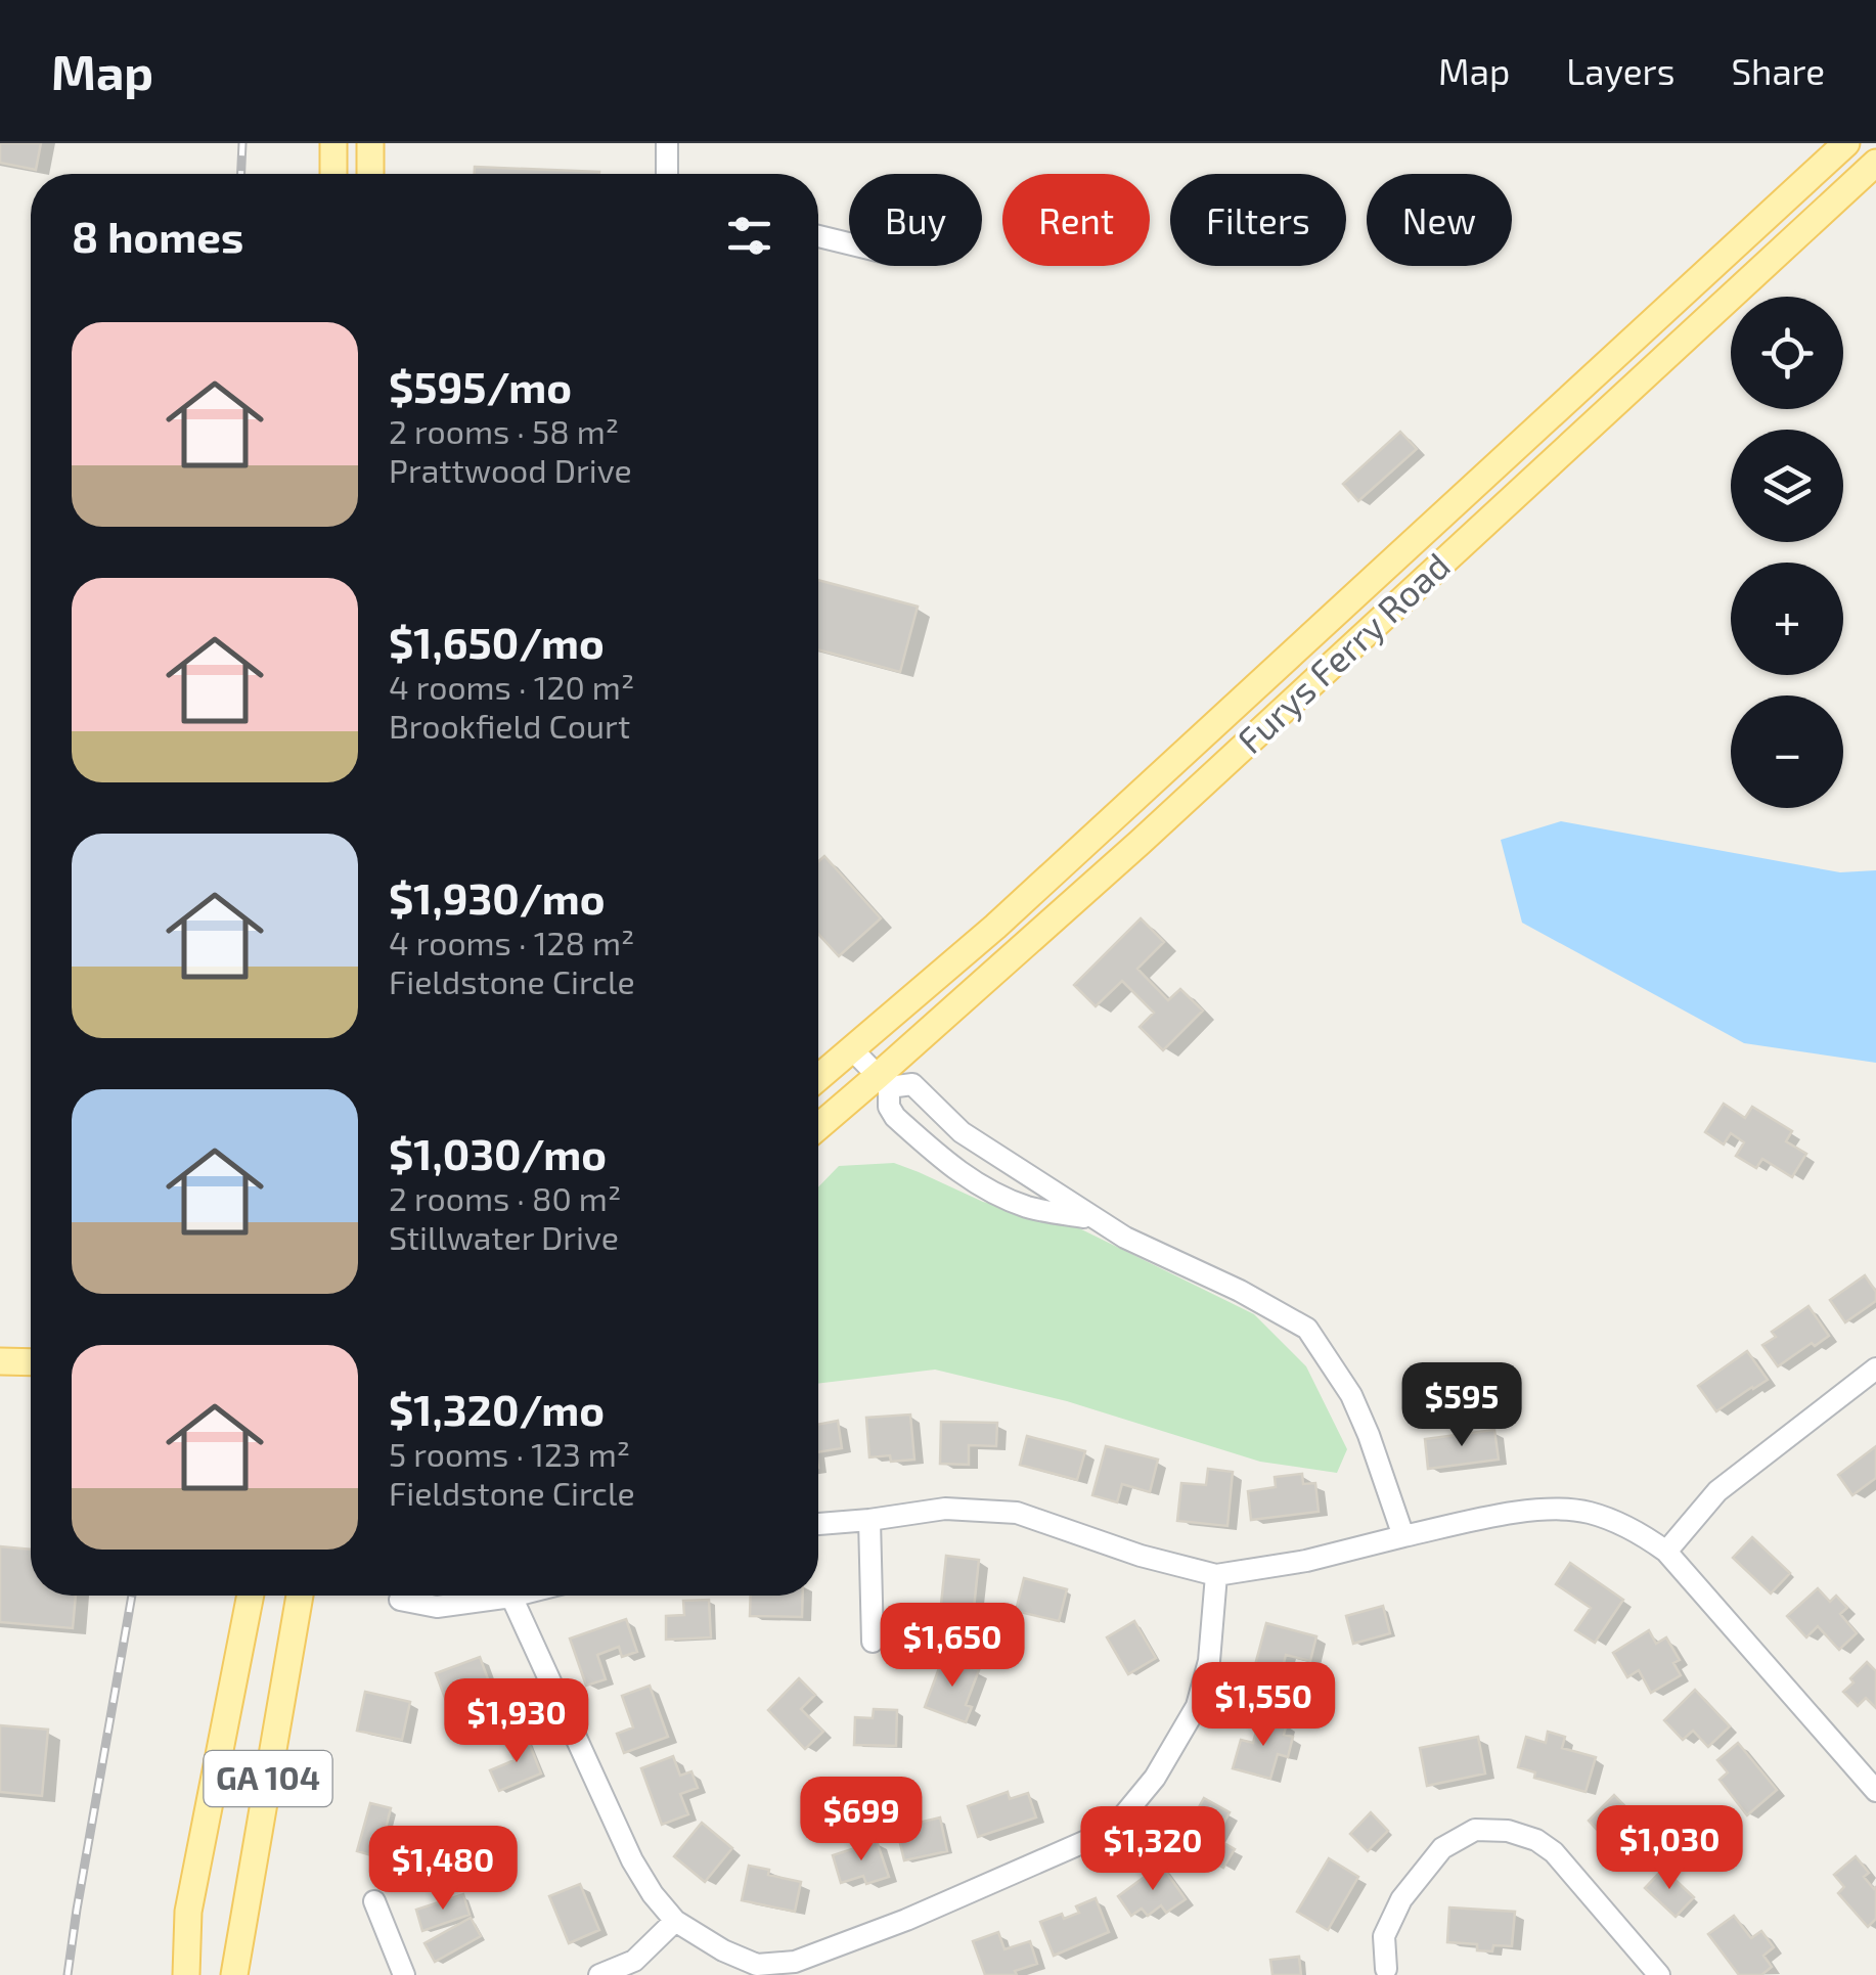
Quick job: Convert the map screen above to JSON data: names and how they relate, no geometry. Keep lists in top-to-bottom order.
{
  "streets": {
    "main road": ["Furys Ferry Road", "GA 104"]
  },
  "page": {
    "header": "Map",
    "nav": ["Map", "Layers", "Share"],
    "chip": [
      "Buy",
      "Rent",
      "Filters",
      "New"
    ],
    "heading": "8 homes",
    "map_buttons": ["+", "−"],
    "list": [
      {
        "name": "$595/mo",
        "note": "2 rooms · 58 m² · Prattwood Drive"
      },
      {
        "name": "$1,650/mo",
        "note": "4 rooms · 120 m² · Brookfield Court"
      },
      {
        "name": "$1,930/mo",
        "note": "4 rooms · 128 m² · Fieldstone Circle"
      },
      {
        "name": "$1,030/mo",
        "note": "2 rooms · 80 m² · Stillwater Drive"
      },
      {
        "name": "$1,320/mo",
        "note": "5 rooms · 123 m² · Fieldstone Circle"
      }
    ],
    "price": [
      "$595",
      "$1,650",
      "$1,550",
      "$1,930",
      "$699",
      "$1,030",
      "$1,320",
      "$1,480"
    ]
  }
}
